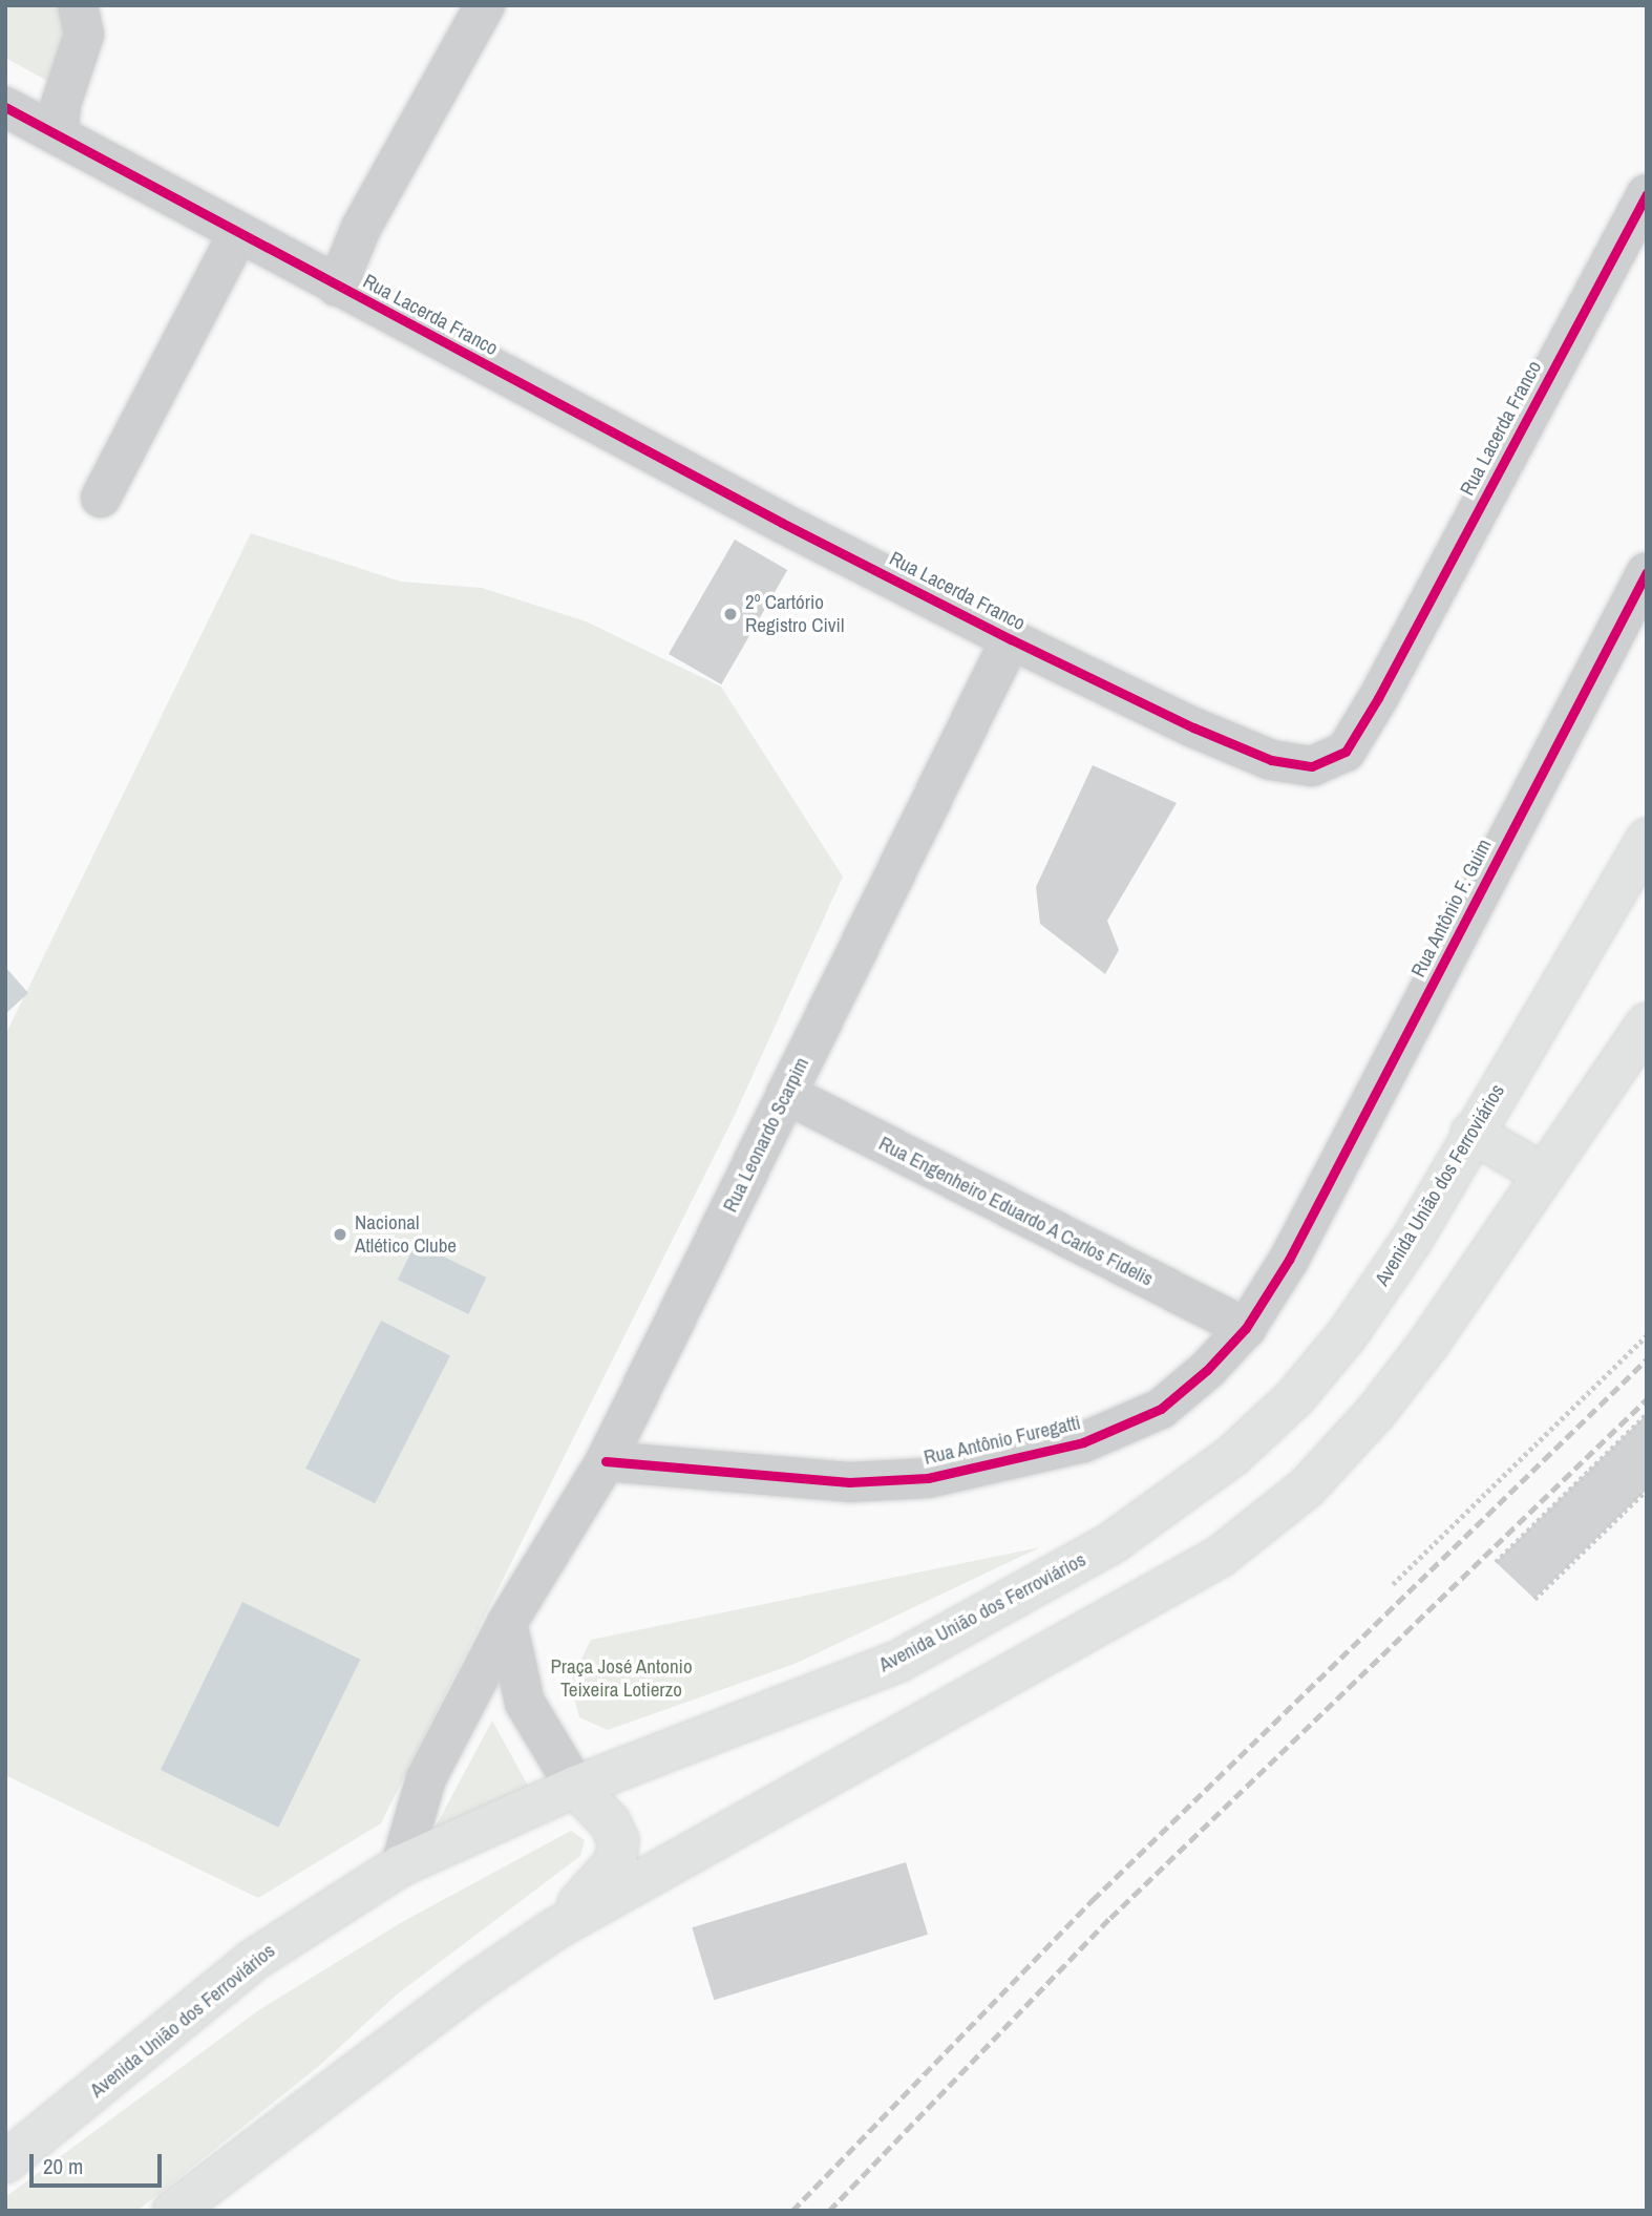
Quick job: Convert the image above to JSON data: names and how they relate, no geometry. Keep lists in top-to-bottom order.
{
  "streets": {
    "main road": ["Avenida União dos Ferroviários"],
    "street": [
      "Rua Lacerda Franco",
      "Rua Antônio F. Guim",
      "Rua Leonardo Scarpim",
      "Rua Engenheiro Eduardo A Carlos Fidelis",
      "Rua Antônio Furegatti"
    ]
  },
  "crossings": [
    ["Rua Lacerda Franco", "Rua Leonardo Scarpim"],
    ["Rua Antônio F. Guim", "Rua Antônio Furegatti"],
    ["Rua Leonardo Scarpim", "Avenida União dos Ferroviários"],
    ["Rua Leonardo Scarpim", "Rua Engenheiro Eduardo A Carlos Fidelis"],
    ["Rua Leonardo Scarpim", "Rua Antônio Furegatti"],
    ["Rua Engenheiro Eduardo A Carlos Fidelis", "Rua Antônio Furegatti"]
  ],
  "parks": ["Praça José Antonio Teixeira Lotierzo"],
  "places": ["2º Cartório Registro Civil", "Nacional Atlético Clube"],
  "scale_bar": "20 m"
}
